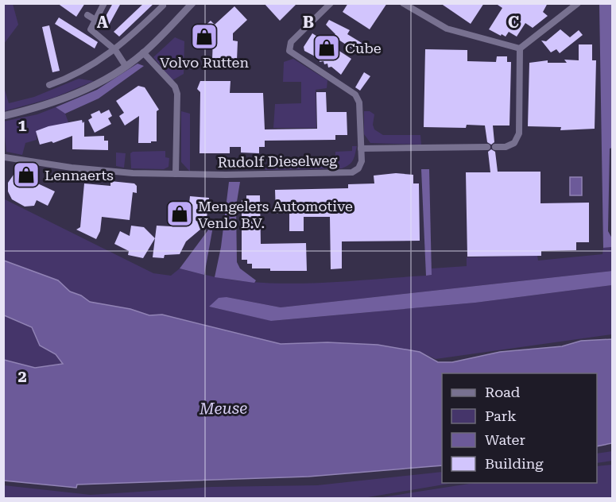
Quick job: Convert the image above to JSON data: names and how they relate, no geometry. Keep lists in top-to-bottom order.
{
  "streets": {
    "street": ["Rudolf Dieselweg"]
  },
  "water": ["Meuse"],
  "places": {
    "shop": [
      "Volvo Rutten",
      "Cube",
      "Lennaerts",
      "Mengelers Automotive Venlo B.V."
    ]
  },
  "legend": [
    "Road",
    "Park",
    "Water",
    "Building"
  ],
  "grid": {
    "columns": ["A", "B", "C"],
    "rows": ["1", "2"]
  }
}
